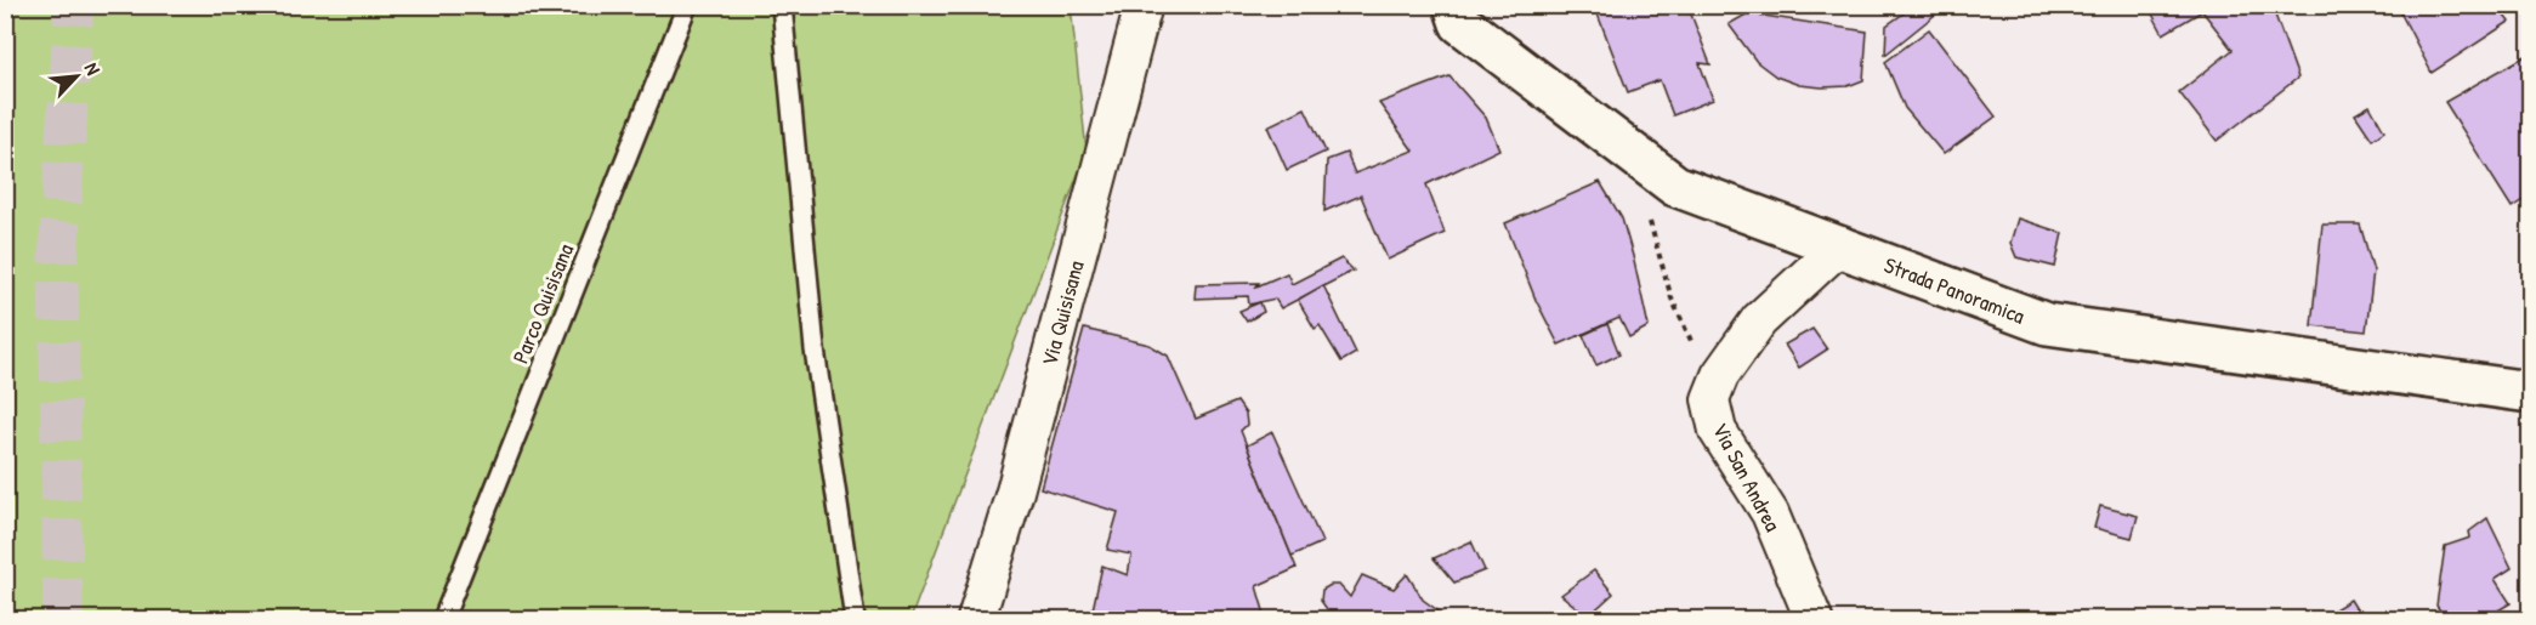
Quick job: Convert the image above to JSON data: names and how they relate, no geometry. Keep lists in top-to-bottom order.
{
  "streets": {
    "main road": ["Strada Panoramica"],
    "street": ["Via Quisisana", "Via San Andrea"],
    "lane": ["Parco Quisisana"]
  },
  "crossings": [
    ["Strada Panoramica", "Via San Andrea"]
  ],
  "north": "top right"
}
